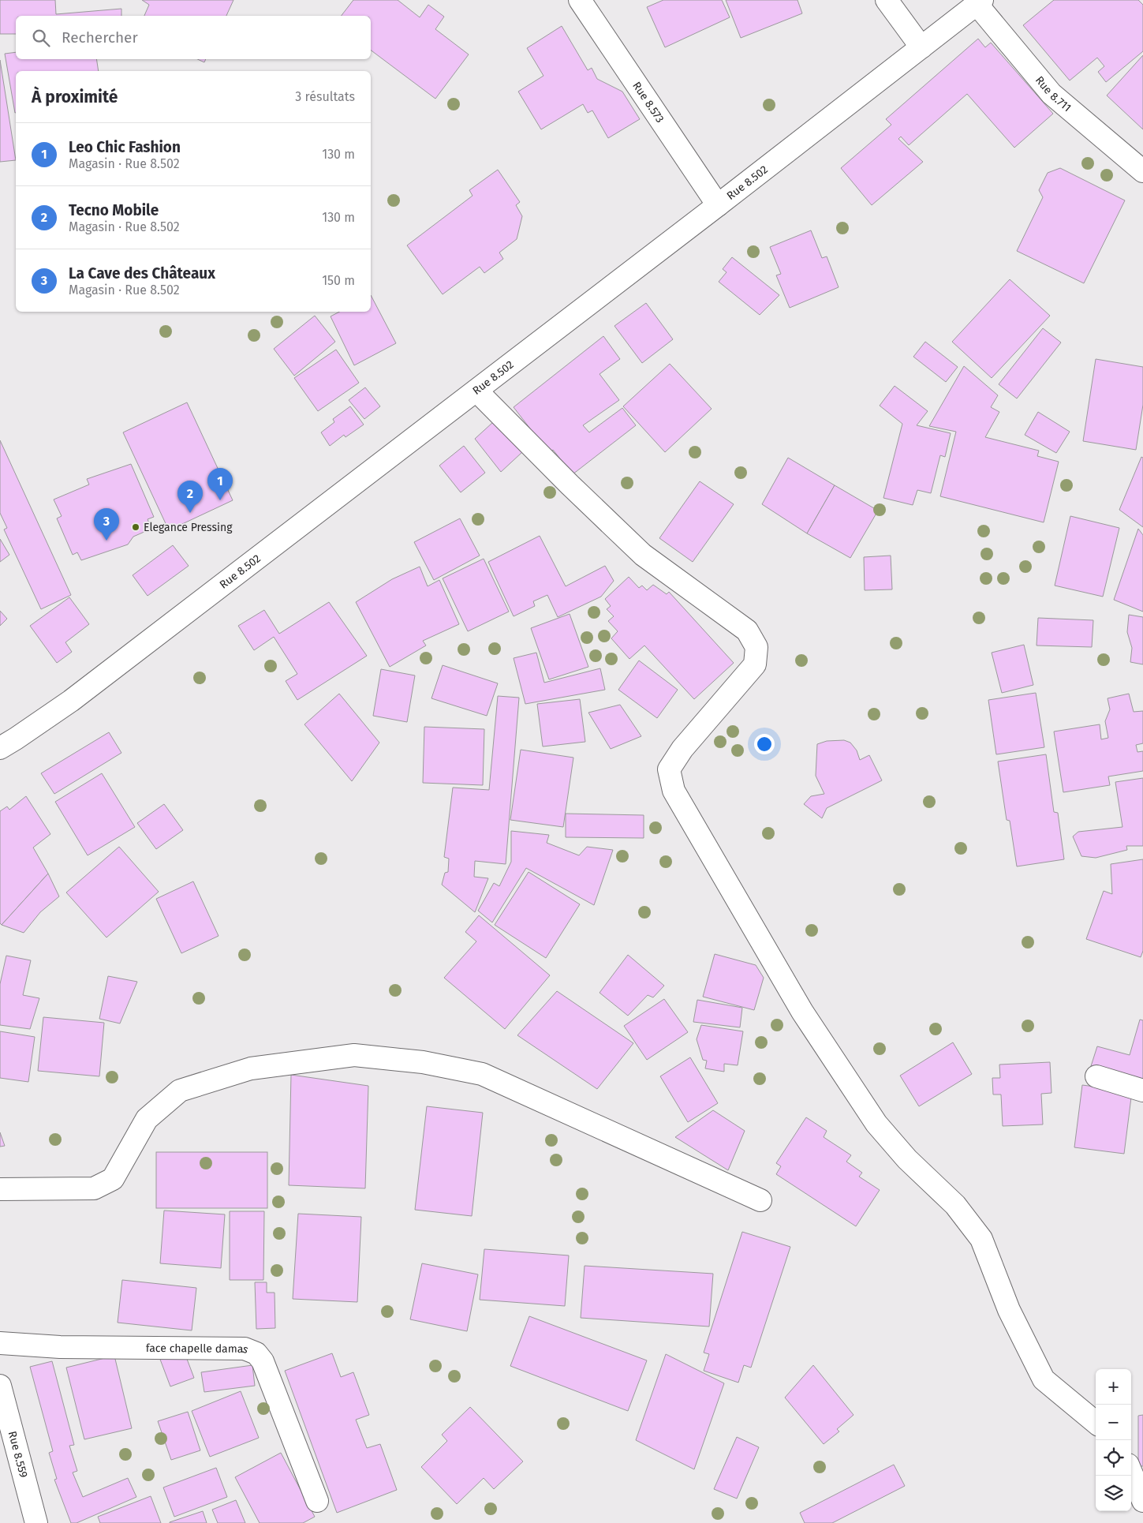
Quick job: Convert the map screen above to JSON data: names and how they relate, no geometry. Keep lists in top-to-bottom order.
{
  "streets": {
    "street": [
      "Rue 8.711",
      "Rue 8.573",
      "Rue 8.502",
      "face chapelle damas",
      "Rue 8.559"
    ]
  },
  "crossings": [
    ["Rue 8.711", "Rue 8.502"],
    ["Rue 8.573", "Rue 8.502"]
  ],
  "places": ["Elegance Pressing"],
  "page": {
    "search": "Rechercher",
    "heading": ["À proximité", "3 résultats"],
    "list": [
      {
        "mark": "1",
        "name": "Leo Chic Fashion",
        "note": "Magasin · Rue 8.502",
        "value": "130 m"
      },
      {
        "mark": "2",
        "name": "Tecno Mobile",
        "note": "Magasin · Rue 8.502",
        "value": "130 m"
      },
      {
        "mark": "3",
        "name": "La Cave des Châteaux",
        "note": "Magasin · Rue 8.502",
        "value": "150 m"
      }
    ],
    "pins": ["1", "2", "3"],
    "map_buttons": ["+", "−"]
  }
}
